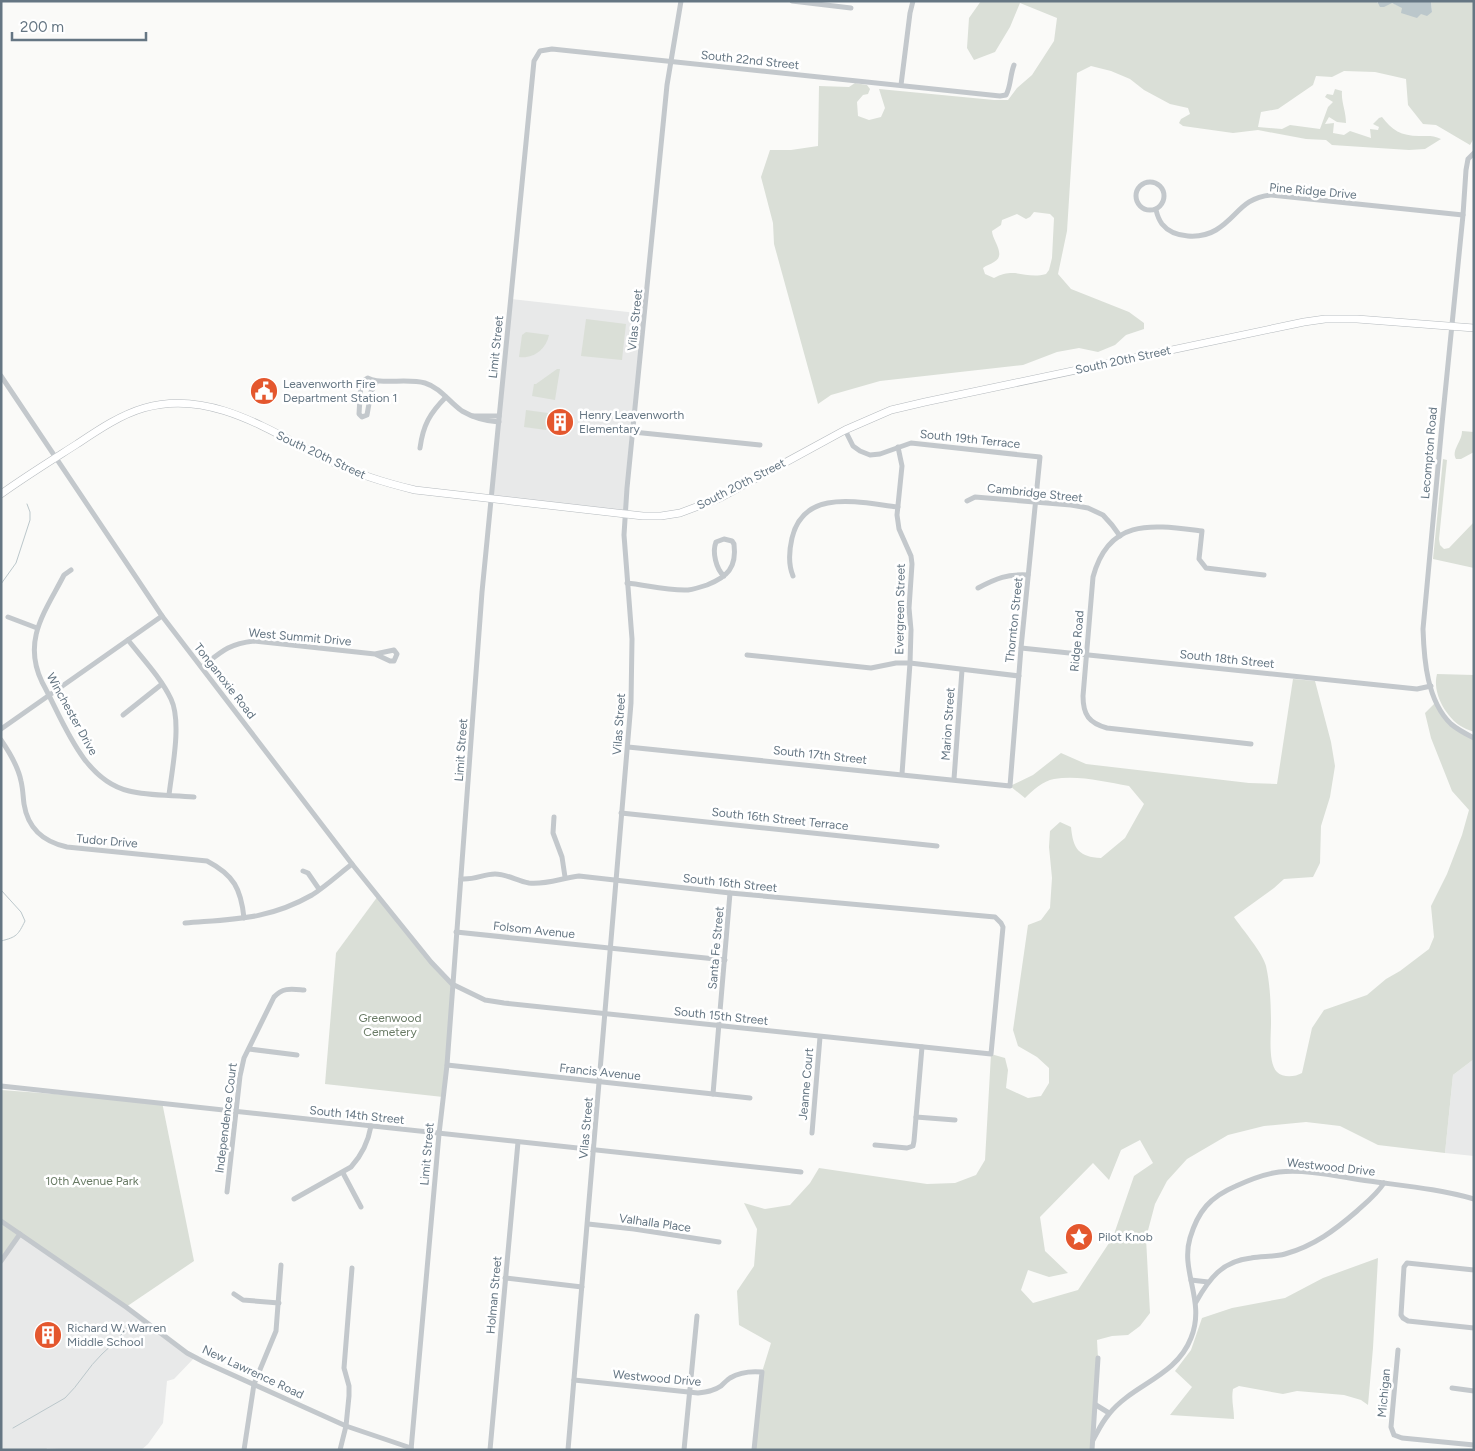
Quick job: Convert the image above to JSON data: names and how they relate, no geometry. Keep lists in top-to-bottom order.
{
  "streets": {
    "main road": ["South 20th Street"],
    "street": [
      "South 22nd Street",
      "Pine Ridge Drive",
      "Vilas Street",
      "Limit Street",
      "South 19th Terrace",
      "Lecompton Road",
      "Cambridge Street",
      "Evergreen Street",
      "Thornton Street",
      "West Summit Drive",
      "Ridge Road",
      "South 18th Street",
      "Tonganoxie Road",
      "Winchester Drive",
      "Marion Street",
      "South 17th Street",
      "South 16th Street Terrace",
      "Tudor Drive",
      "South 16th Street",
      "Folsom Avenue",
      "Santa Fe Street",
      "South 15th Street",
      "Francis Avenue",
      "Jeanne Court",
      "South 14th Street",
      "Independence Court",
      "Westwood Drive",
      "Valhalla Place",
      "Holman Street",
      "New Lawrence Road",
      "Michigan"
    ]
  },
  "crossings": [
    ["South 22nd Street", "Vilas Street"],
    ["South 22nd Street", "Limit Street"],
    ["Pine Ridge Drive", "Lecompton Road"],
    ["Vilas Street", "South 20th Street"],
    ["Vilas Street", "South 17th Street"],
    ["Vilas Street", "South 16th Street Terrace"],
    ["Vilas Street", "South 16th Street"],
    ["Vilas Street", "Folsom Avenue"],
    ["Vilas Street", "South 15th Street"],
    ["Vilas Street", "Francis Avenue"],
    ["Vilas Street", "South 14th Street"],
    ["Vilas Street", "Westwood Drive"],
    ["Vilas Street", "Valhalla Place"],
    ["Limit Street", "South 20th Street"],
    ["Limit Street", "Tonganoxie Road"],
    ["Limit Street", "South 16th Street"],
    ["Limit Street", "Folsom Avenue"],
    ["Limit Street", "South 15th Street"],
    ["Limit Street", "Francis Avenue"],
    ["Limit Street", "South 14th Street"],
    ["Limit Street", "New Lawrence Road"],
    ["South 20th Street", "South 19th Terrace"],
    ["South 20th Street", "Lecompton Road"],
    ["South 20th Street", "Tonganoxie Road"],
    ["South 19th Terrace", "Evergreen Street"],
    ["South 19th Terrace", "Thornton Street"],
    ["Lecompton Road", "South 18th Street"],
    ["Cambridge Street", "Thornton Street"],
    ["Cambridge Street", "Ridge Road"],
    ["Evergreen Street", "South 17th Street"],
    ["Thornton Street", "South 18th Street"],
    ["Thornton Street", "South 17th Street"],
    ["West Summit Drive", "Tonganoxie Road"],
    ["Ridge Road", "South 18th Street"],
    ["Tonganoxie Road", "South 15th Street"],
    ["Marion Street", "South 17th Street"],
    ["South 16th Street", "Santa Fe Street"],
    ["South 16th Street", "South 15th Street"],
    ["Folsom Avenue", "Santa Fe Street"],
    ["Santa Fe Street", "South 15th Street"],
    ["Santa Fe Street", "Francis Avenue"],
    ["South 15th Street", "Jeanne Court"],
    ["South 14th Street", "Independence Court"],
    ["South 14th Street", "Holman Street"]
  ],
  "parks": ["Greenwood Cemetery", "10th Avenue Park"],
  "places": {
    "public building": ["Leavenworth Fire Department Station 1"],
    "building": ["Henry Leavenworth Elementary", "Richard W. Warren Middle School"],
    "place": ["Pilot Knob"]
  },
  "scale_bar": "200 m"
}
